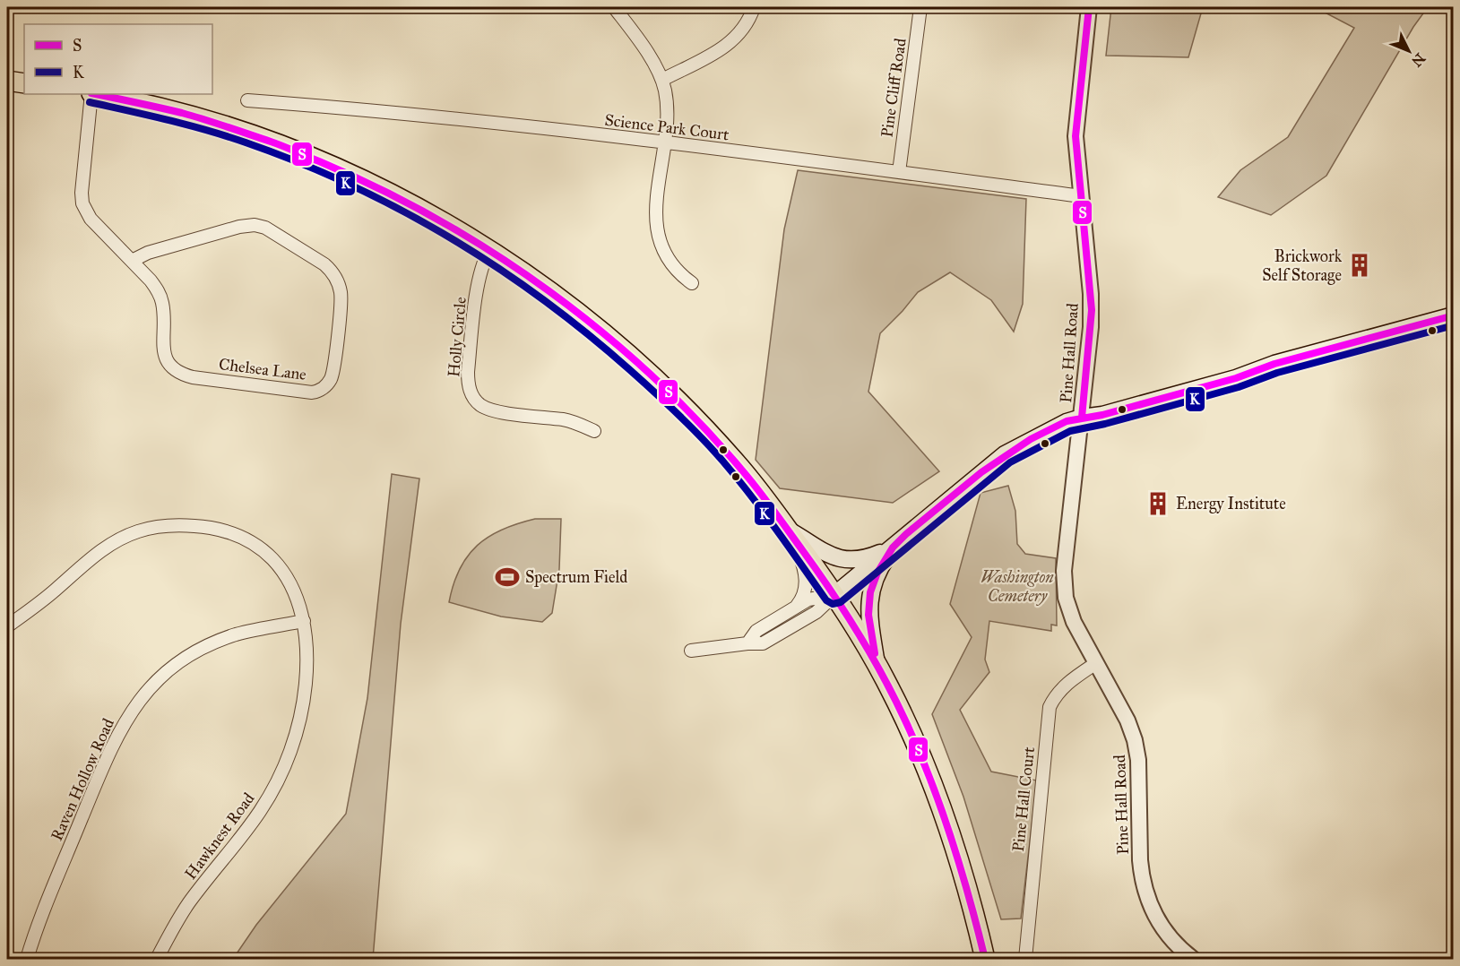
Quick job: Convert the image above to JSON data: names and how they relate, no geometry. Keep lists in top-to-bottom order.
{
  "streets": {
    "street": [
      "Pine Cliff Road",
      "Science Park Court",
      "Holly Circle",
      "Pine Hall Road",
      "Chelsea Lane",
      "Raven Hollow Road",
      "Pine Hall Court",
      "Hawknest Road"
    ]
  },
  "crossings": [
    ["Pine Cliff Road", "Science Park Court"],
    ["Science Park Court", "Pine Hall Road"],
    ["Pine Hall Road", "Pine Hall Court"],
    ["Raven Hollow Road", "Hawknest Road"]
  ],
  "parks": ["Washington Cemetery"],
  "places": {
    "building": ["Brickwork Self Storage", "Energy Institute"],
    "sports": ["Spectrum Field"]
  },
  "lines": ["transit line S", "transit line K"],
  "legend": ["S", "K"],
  "north": "bottom right"
}
